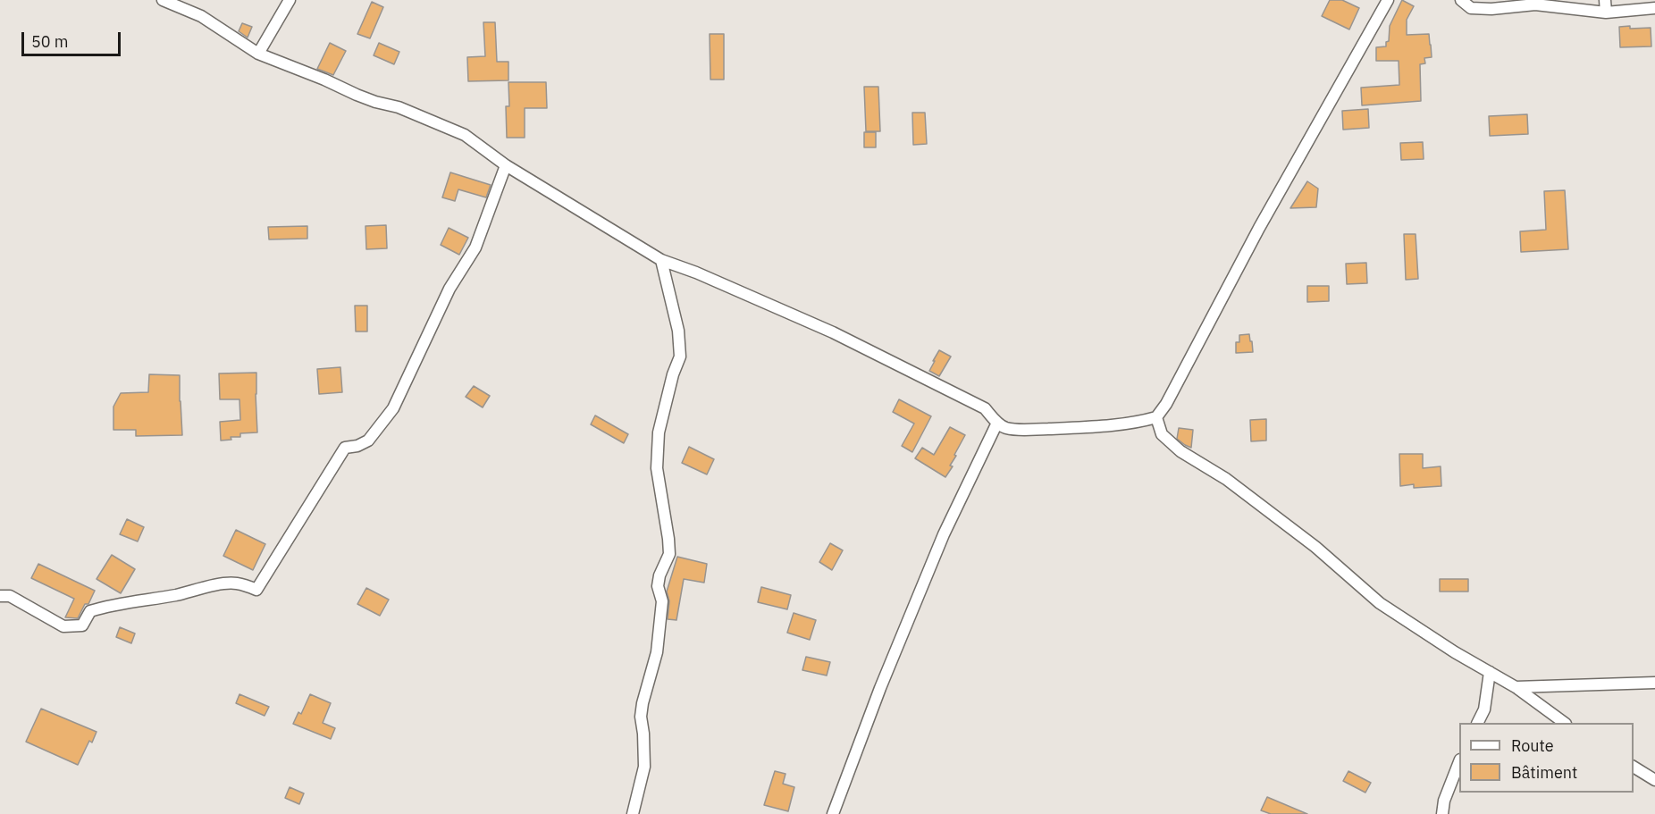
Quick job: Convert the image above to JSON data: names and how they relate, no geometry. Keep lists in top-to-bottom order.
{
  "legend": ["Route", "Bâtiment"],
  "scale_bar": "50 m"
}
